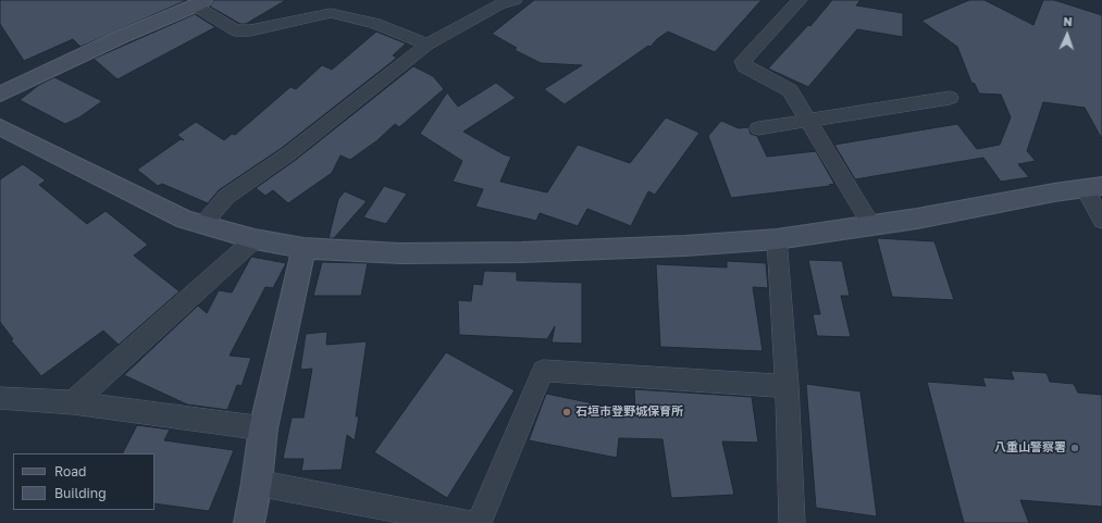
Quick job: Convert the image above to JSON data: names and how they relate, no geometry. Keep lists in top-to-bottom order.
{
  "places": ["石垣市登野城保育所", "八重山警察署"],
  "legend": ["Road", "Building"],
  "north": "top"
}
